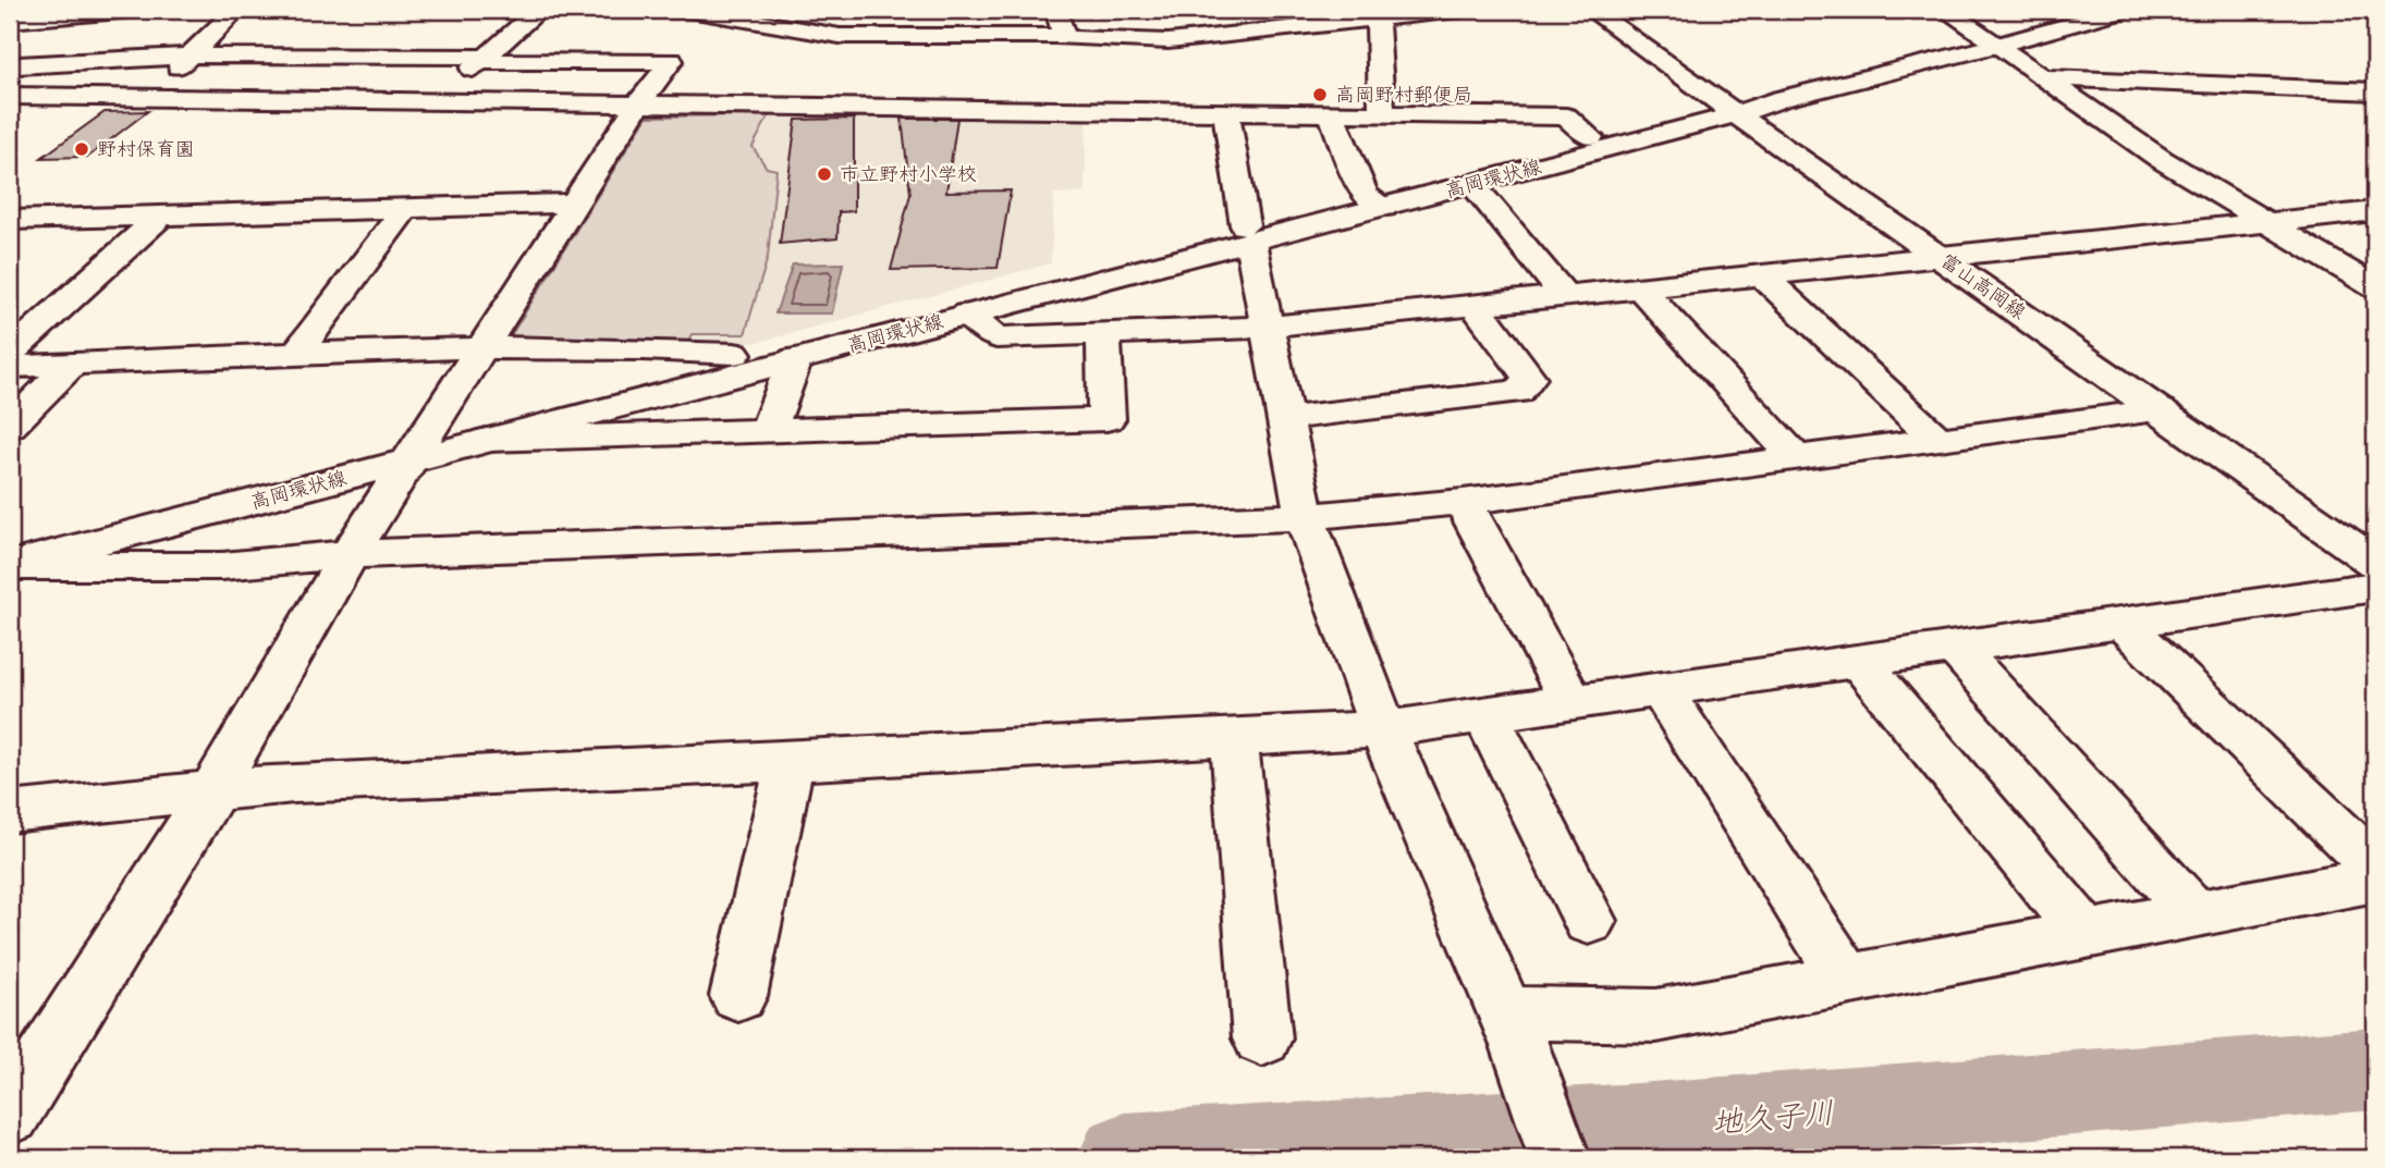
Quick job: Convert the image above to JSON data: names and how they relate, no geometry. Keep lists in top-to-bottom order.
{
  "streets": {
    "street": ["高岡環状線", "富山高岡線"]
  },
  "crossings": [
    ["高岡環状線", "富山高岡線"]
  ],
  "water": ["地久子川"],
  "places": ["高岡野村郵便局", "野村保育園", "市立野村小学校"]
}
